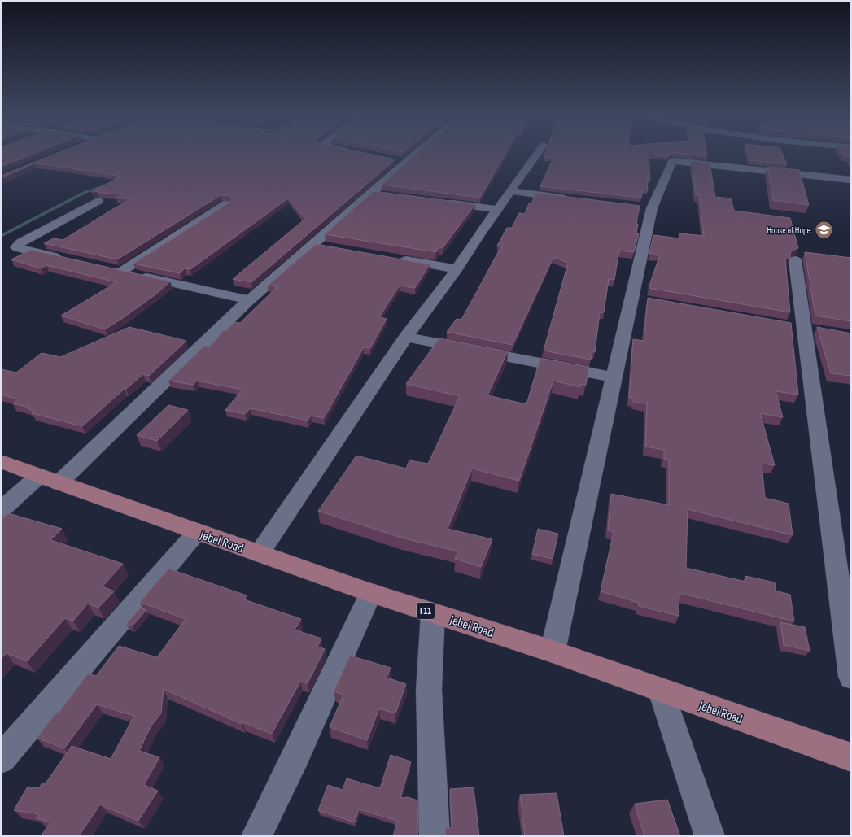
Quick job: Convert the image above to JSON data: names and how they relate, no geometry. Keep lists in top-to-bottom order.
{
  "streets": {
    "main road": ["Jebel Road", "I 11"]
  },
  "places": {
    "school or university": ["House of Hope"]
  }
}
